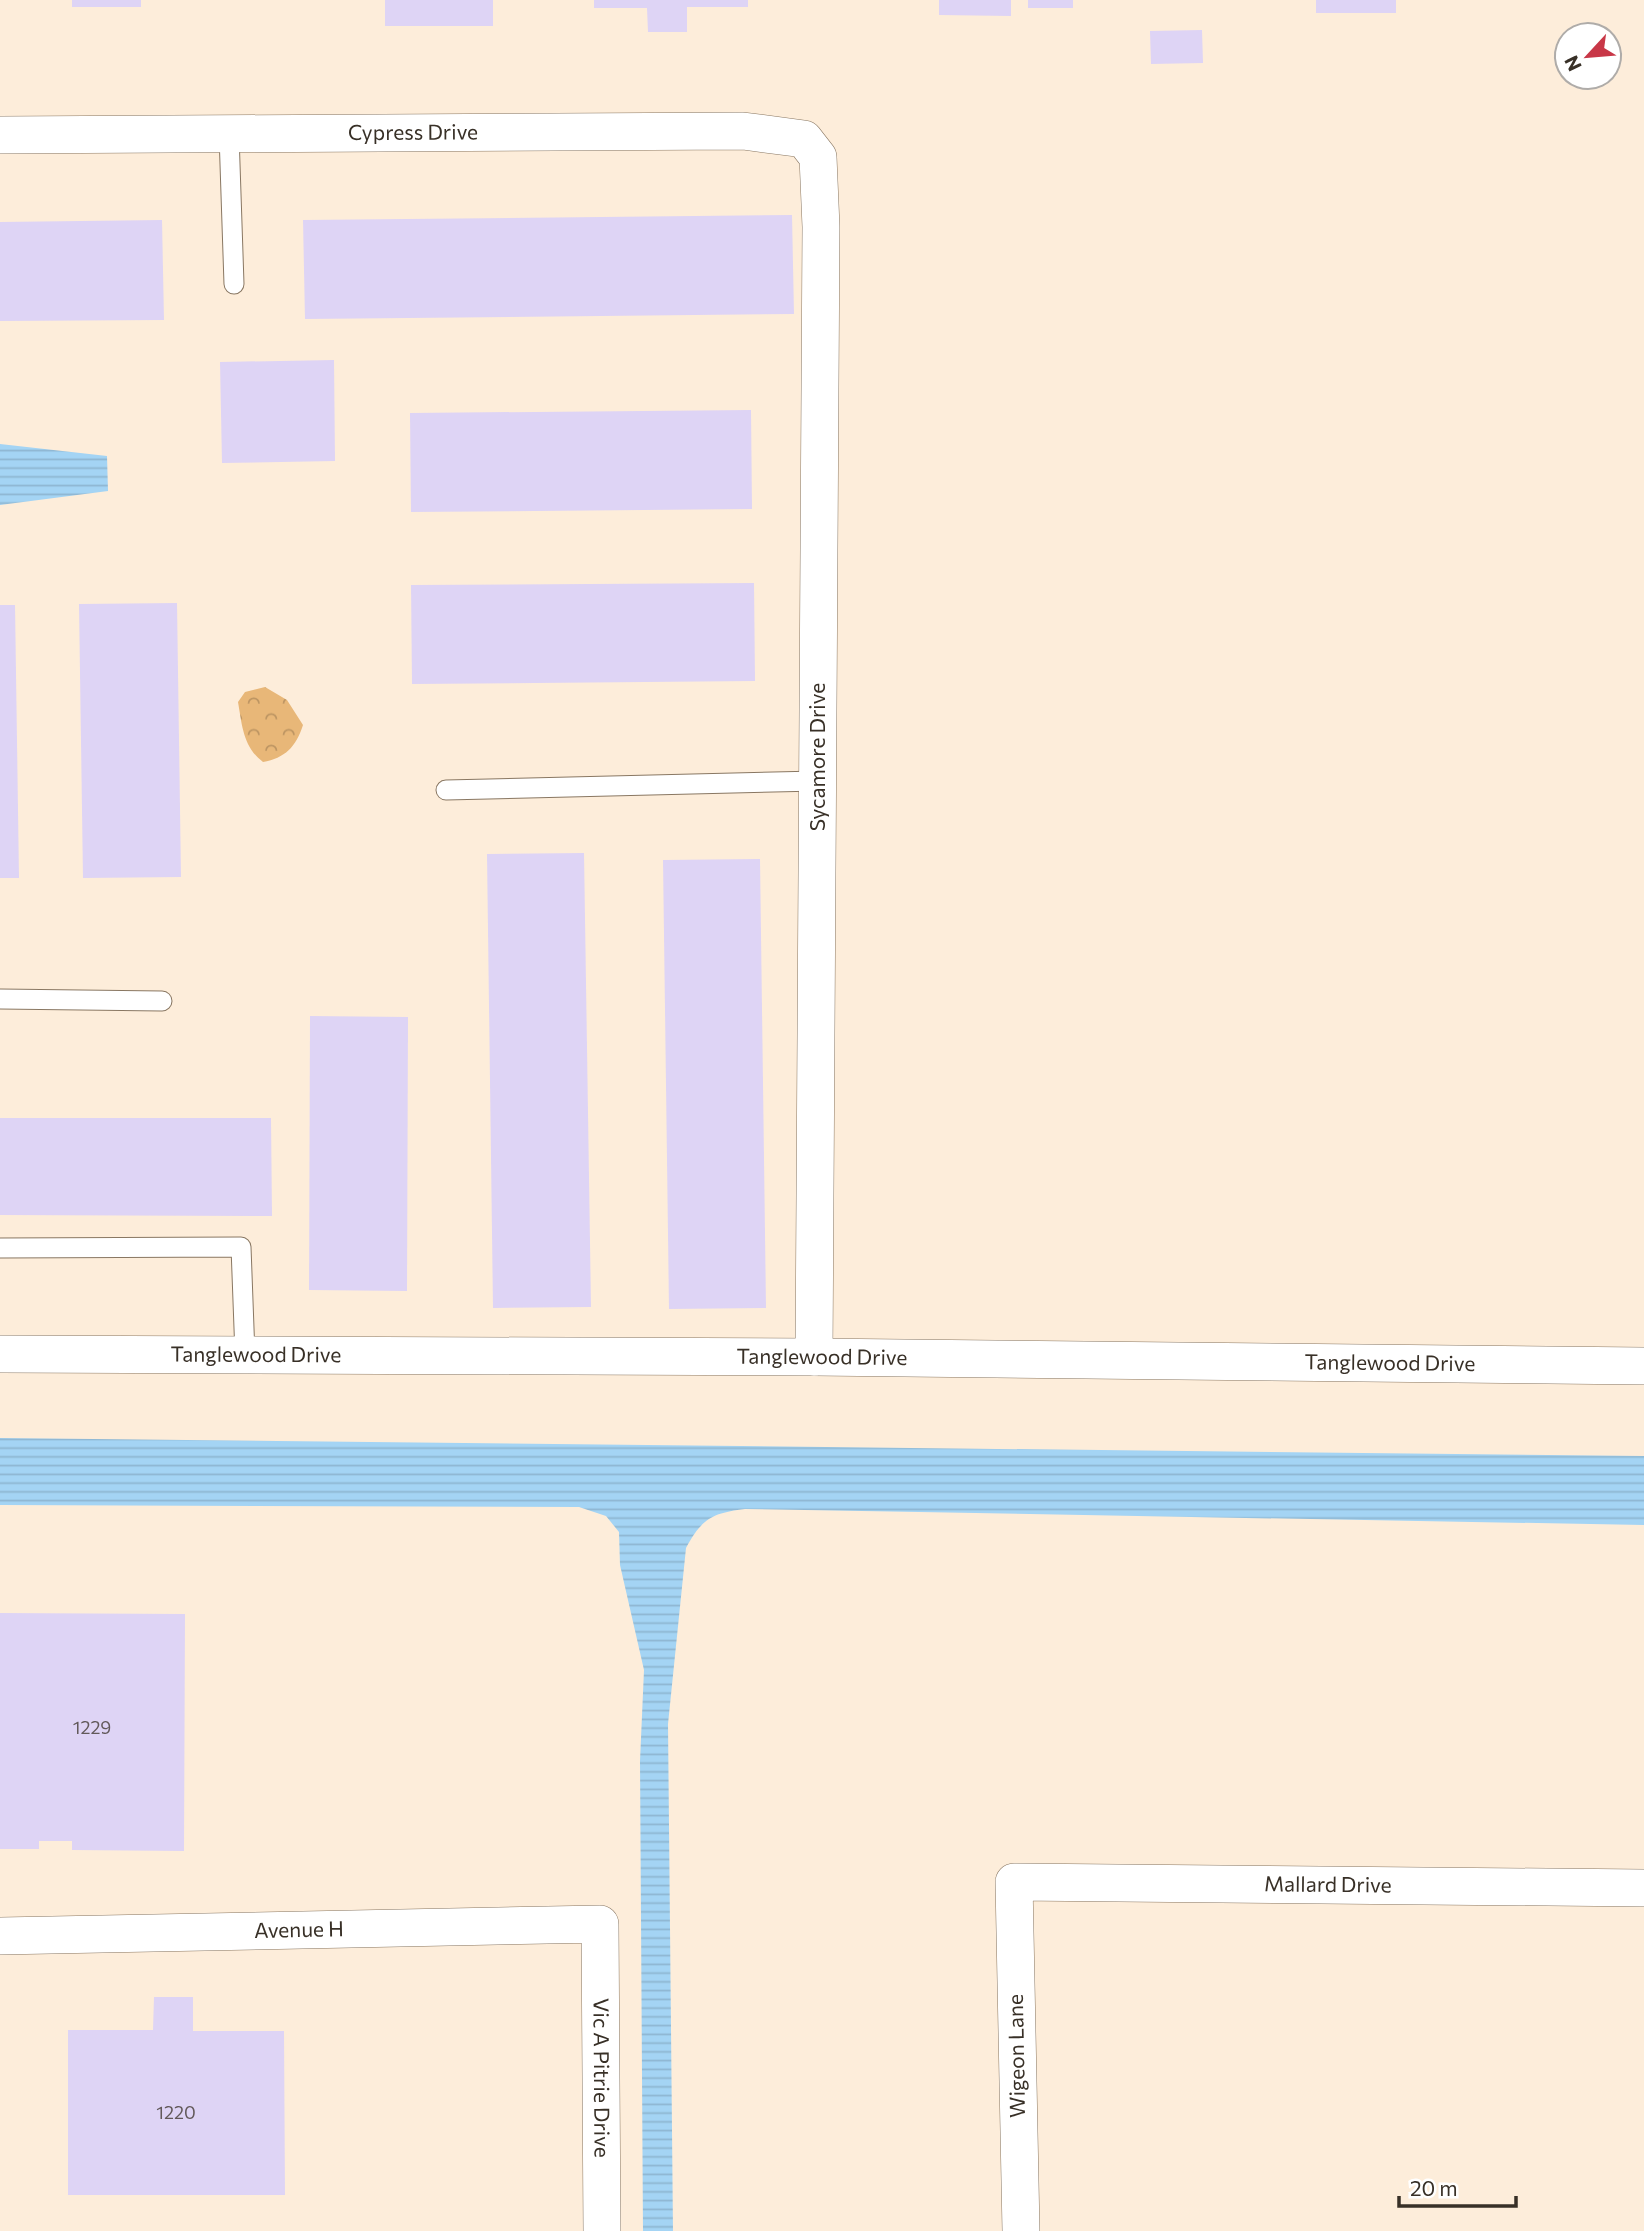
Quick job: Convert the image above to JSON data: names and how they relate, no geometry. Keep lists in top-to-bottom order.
{
  "streets": {
    "street": [
      "Cypress Drive",
      "Sycamore Drive",
      "Tanglewood Drive",
      "Mallard Drive",
      "Avenue H",
      "Wigeon Lane",
      "Vic A Pitrie Drive"
    ]
  },
  "crossings": [
    ["Cypress Drive", "Sycamore Drive"],
    ["Sycamore Drive", "Tanglewood Drive"],
    ["Mallard Drive", "Wigeon Lane"],
    ["Avenue H", "Vic A Pitrie Drive"]
  ],
  "house_numbers": ["1229", "1220"],
  "scale_bar": "20 m",
  "north": "bottom left"
}
